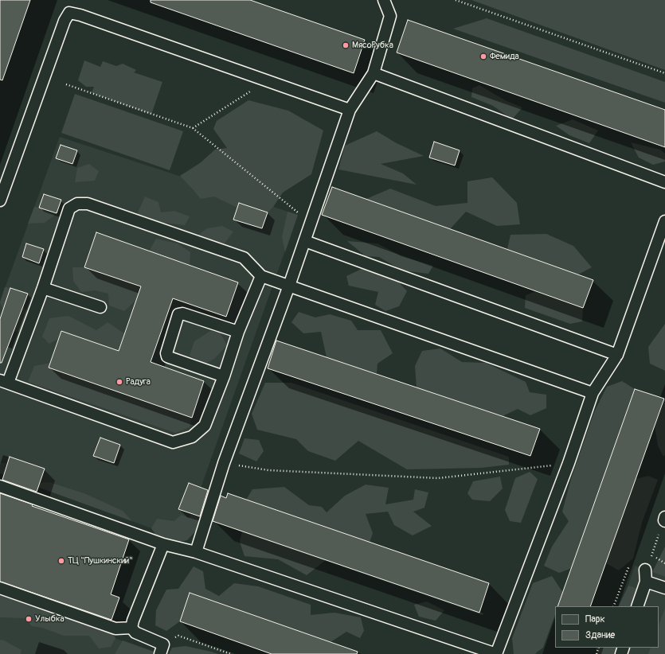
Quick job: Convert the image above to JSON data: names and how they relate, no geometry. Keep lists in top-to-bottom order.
{
  "places": [
    "МясоРубка",
    "Фемида",
    "Радуга",
    "ТЦ \"Пушкинский\"",
    "Улыбка"
  ],
  "legend": ["Парк", "Здание"]
}
